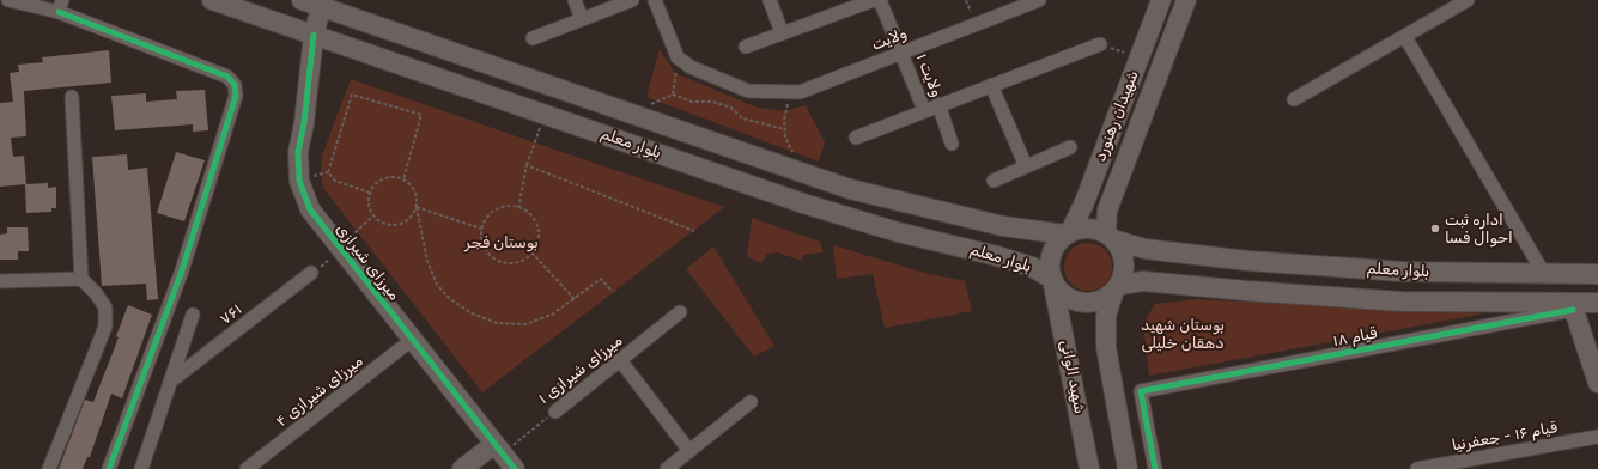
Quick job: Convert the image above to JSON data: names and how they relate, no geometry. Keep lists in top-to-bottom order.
{
  "streets": {
    "main road": [
      "شهیدان رهنورد",
      "بلوار معلم",
      "میرزای شیرازی",
      "شهید الوانی"
    ],
    "street": [
      "ولایت",
      "ولایت ۱",
      "۷۶۱",
      "قیام ۱۸",
      "میرزای شیرازی ۱",
      "میرزای شیرازی ۴",
      "قیام ۱۶ - جعفرنیا"
    ]
  },
  "crossings": [
    ["ولایت", "ولایت ۱"],
    ["شهیدان رهنورد", "بلوار معلم"],
    ["شهیدان رهنورد", "شهید الوانی"],
    ["بلوار معلم", "میرزای شیرازی"],
    ["بلوار معلم", "قیام ۱۸"],
    ["بلوار معلم", "شهید الوانی"],
    ["میرزای شیرازی", "میرزای شیرازی ۱"],
    ["میرزای شیرازی", "میرزای شیرازی ۴"]
  ],
  "parks": ["بوستان فجر", "بوستان شهید دهقان خلیلی"],
  "places": ["اداره ثبت احوال فسا"]
}
